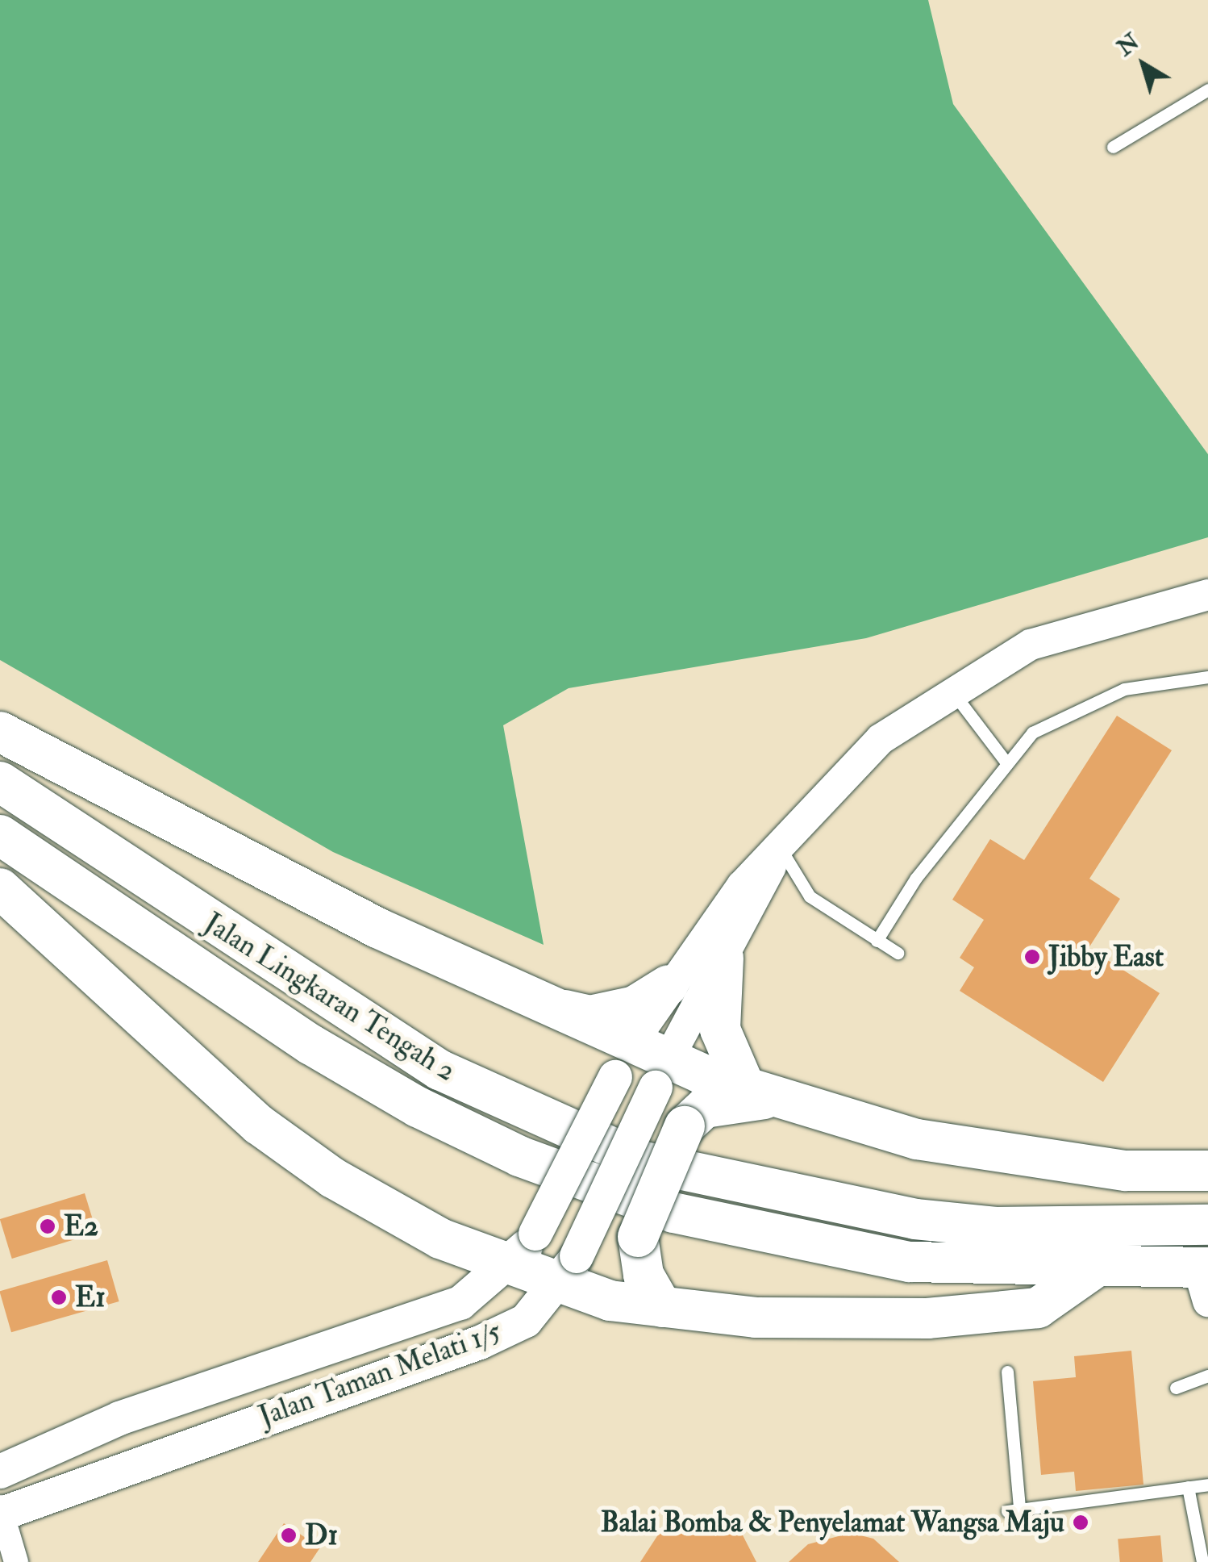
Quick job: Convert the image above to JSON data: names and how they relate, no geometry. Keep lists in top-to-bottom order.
{
  "streets": {
    "highway": ["Jalan Lingkaran Tengah 2"],
    "main road": ["Jalan Taman Melati 1/5"]
  },
  "places": [
    "Jibby East",
    "E2",
    "E1",
    "Balai Bomba & Penyelamat Wangsa Maju",
    "D1"
  ],
  "north": "top left"
}
